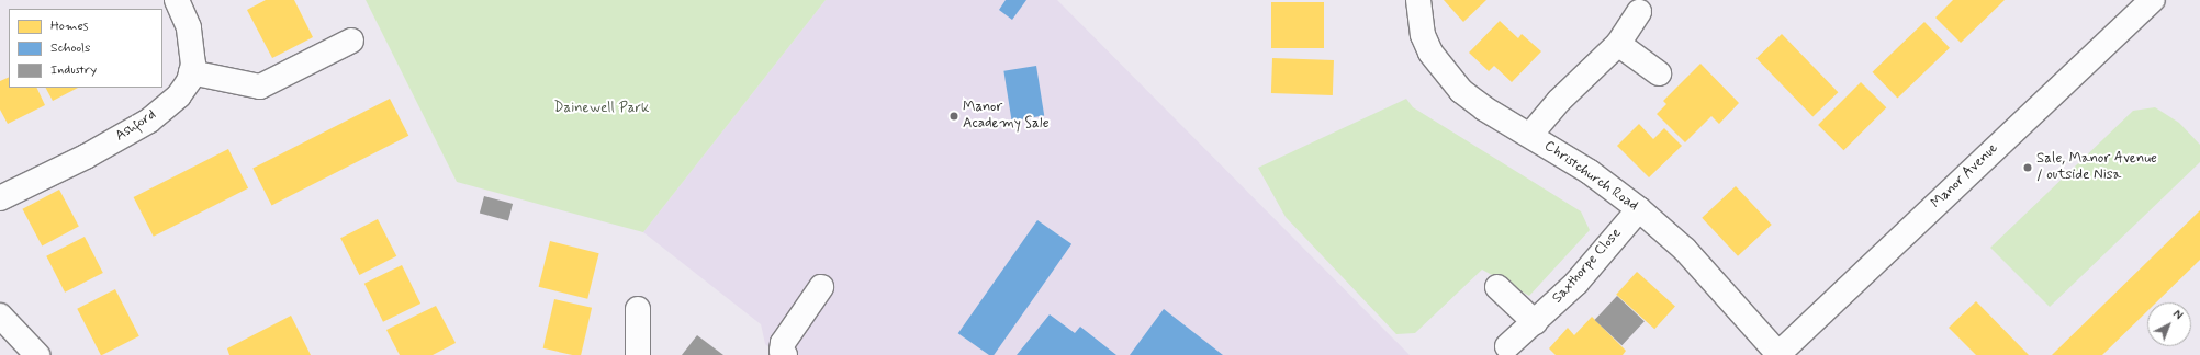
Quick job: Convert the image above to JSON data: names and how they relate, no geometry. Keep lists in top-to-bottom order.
{
  "streets": {
    "street": [
      "Ashford",
      "Christchurch Road",
      "Manor Avenue",
      "Saxthorpe Close"
    ]
  },
  "crossings": [
    ["Christchurch Road", "Manor Avenue"],
    ["Christchurch Road", "Saxthorpe Close"]
  ],
  "parks": ["Dainewell Park"],
  "places": ["Manor Academy Sale", "Sale, Manor Avenue / outside Nisa"],
  "legend": ["Homes", "Schools", "Industry"],
  "north": "top right"
}
